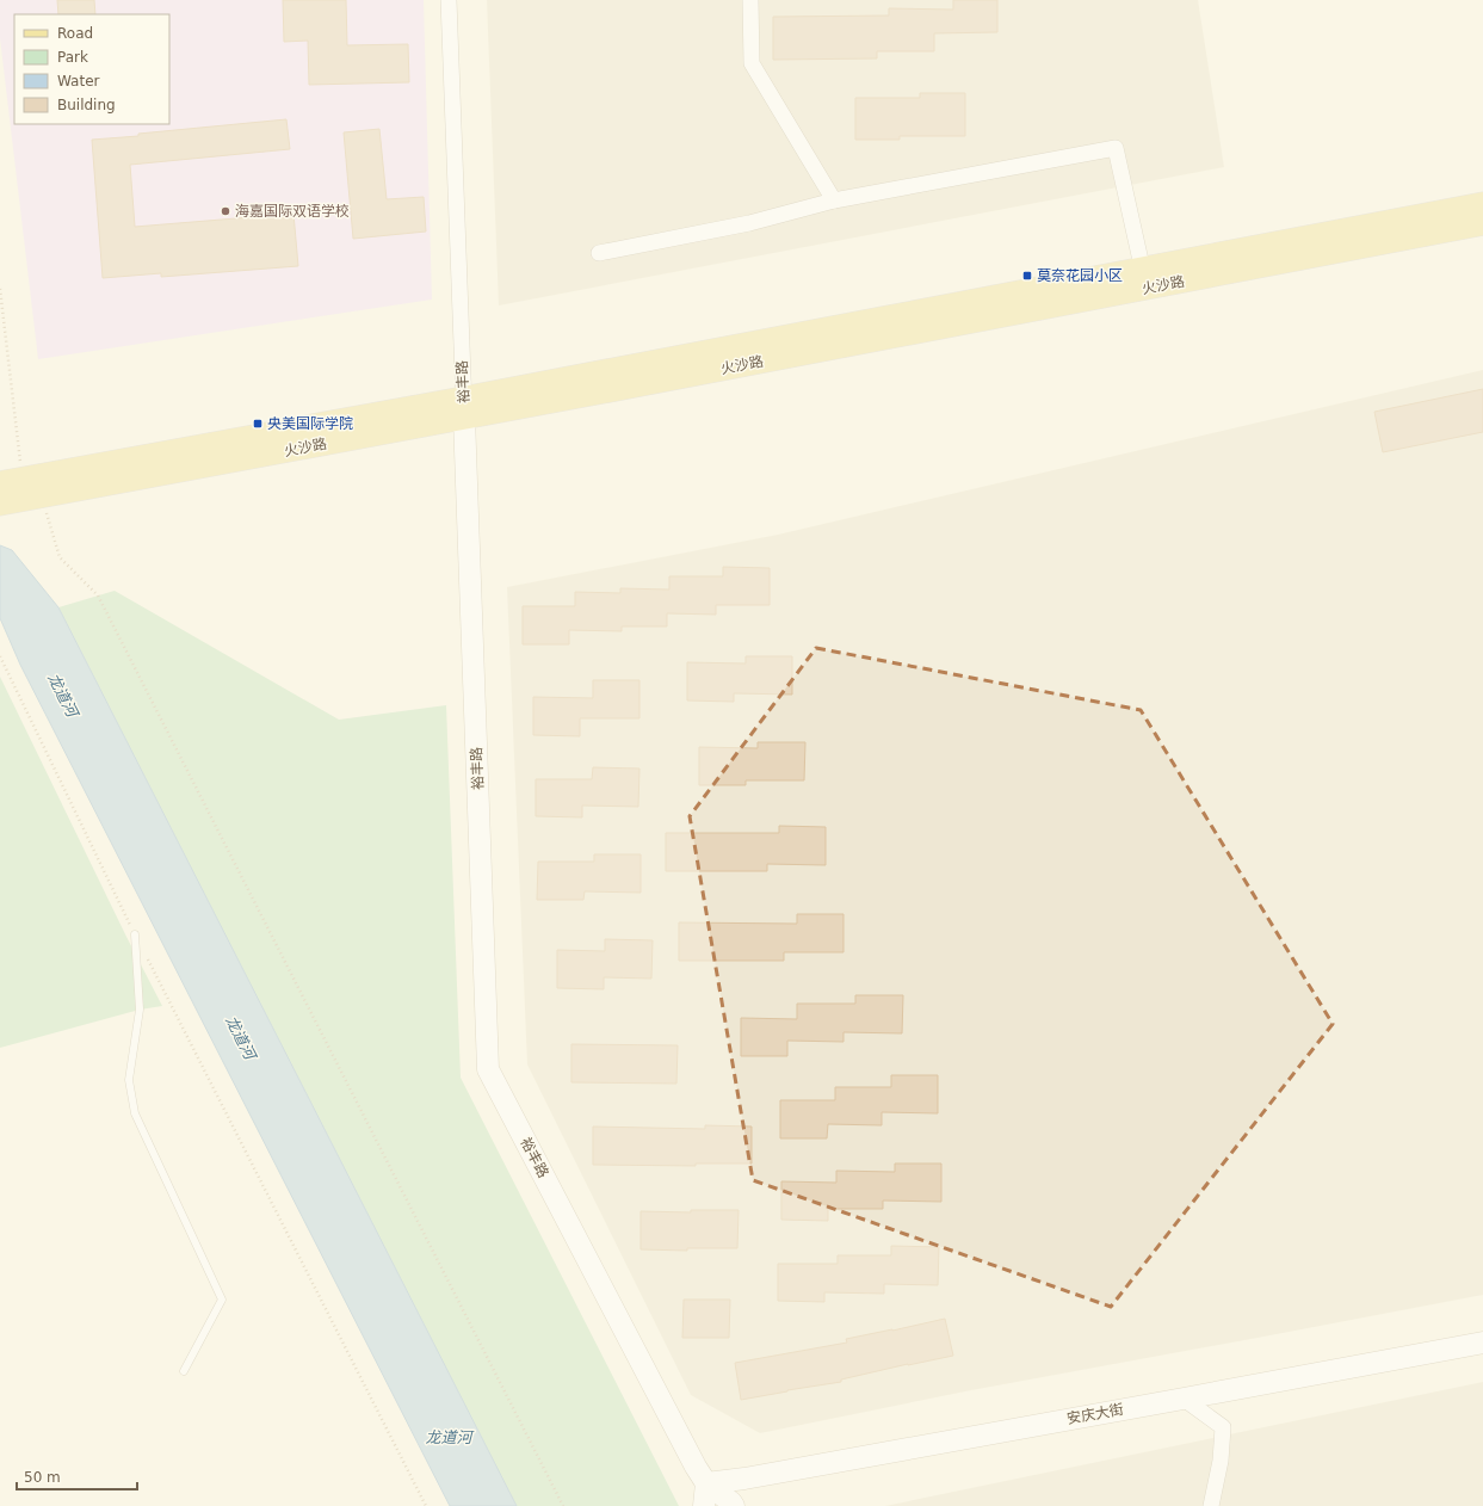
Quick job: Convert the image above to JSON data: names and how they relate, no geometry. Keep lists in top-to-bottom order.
{
  "streets": {
    "main road": ["火沙路"],
    "street": ["裕丰路", "安庆大街"]
  },
  "crossings": [
    ["火沙路", "裕丰路"],
    ["裕丰路", "安庆大街"]
  ],
  "water": ["龙道河"],
  "places": {
    "other": ["海嘉国际双语学校"],
    "transit": ["莫奈花园小区", "央美国际学院"]
  },
  "legend": [
    "Road",
    "Park",
    "Water",
    "Building"
  ],
  "scale_bar": "50 m"
}
